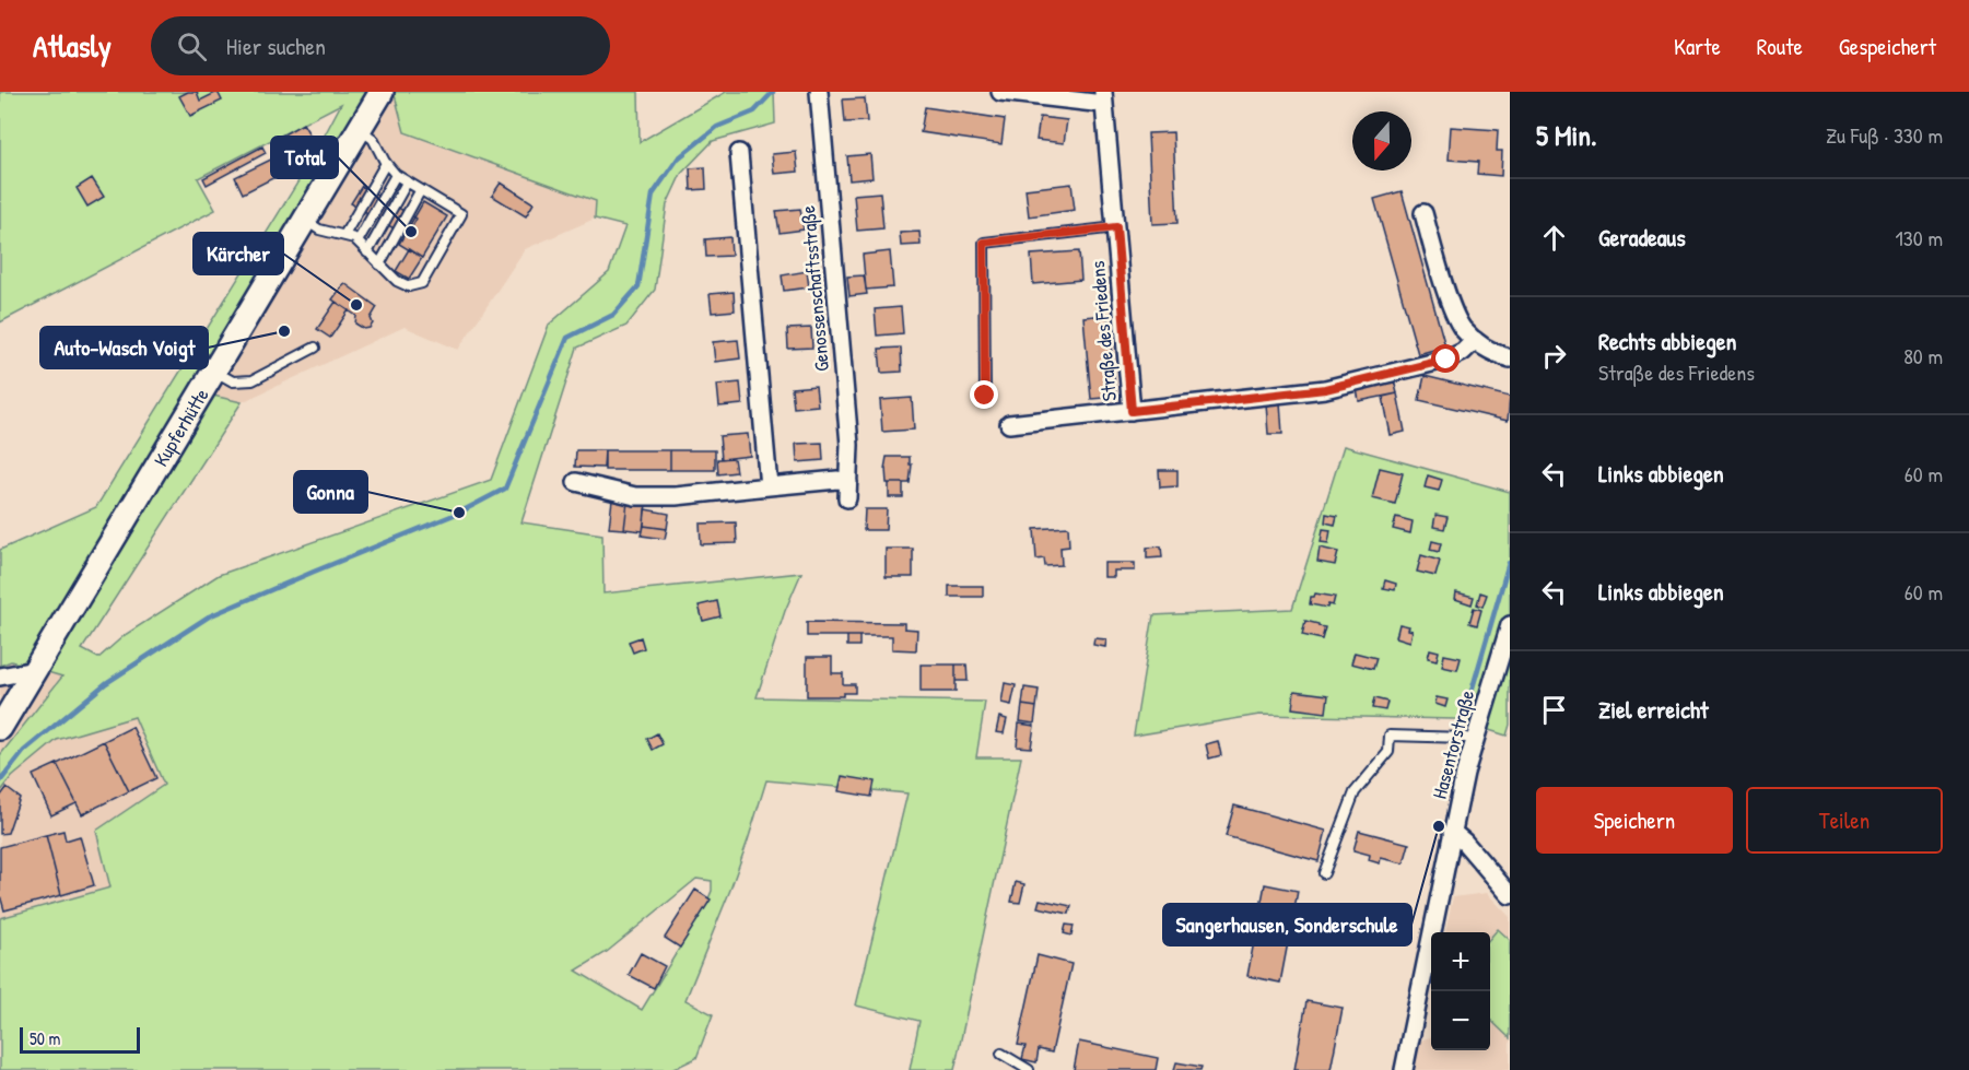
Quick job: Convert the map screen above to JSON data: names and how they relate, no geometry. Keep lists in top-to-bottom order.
{
  "streets": {
    "main road": ["Kupferhütte"],
    "street": ["Genossenschaftsstraße", "Straße des Friedens", "Hasentorstraße"]
  },
  "places": [
    "Total",
    "Kärcher",
    "Auto-Wasch Voigt",
    "Gonna",
    "Sangerhausen, Sonderschule"
  ],
  "scale_bar": "50 m",
  "north": "bottom",
  "page": {
    "header": "Atlasly",
    "search": "Hier suchen",
    "nav": ["Karte", "Route", "Gespeichert"],
    "heading": ["5 Min.", "Zu Fuß · 330 m"],
    "list": [
      ["Geradeaus", "130 m"],
      ["Rechts abbiegen", "Straße des Friedens", "80 m"],
      ["Links abbiegen", "60 m"],
      ["Links abbiegen", "60 m"],
      "Ziel erreicht"
    ],
    "buttons": ["Speichern", "Teilen"],
    "map_buttons": ["+", "−"],
    "scale": "50 m"
  }
}
